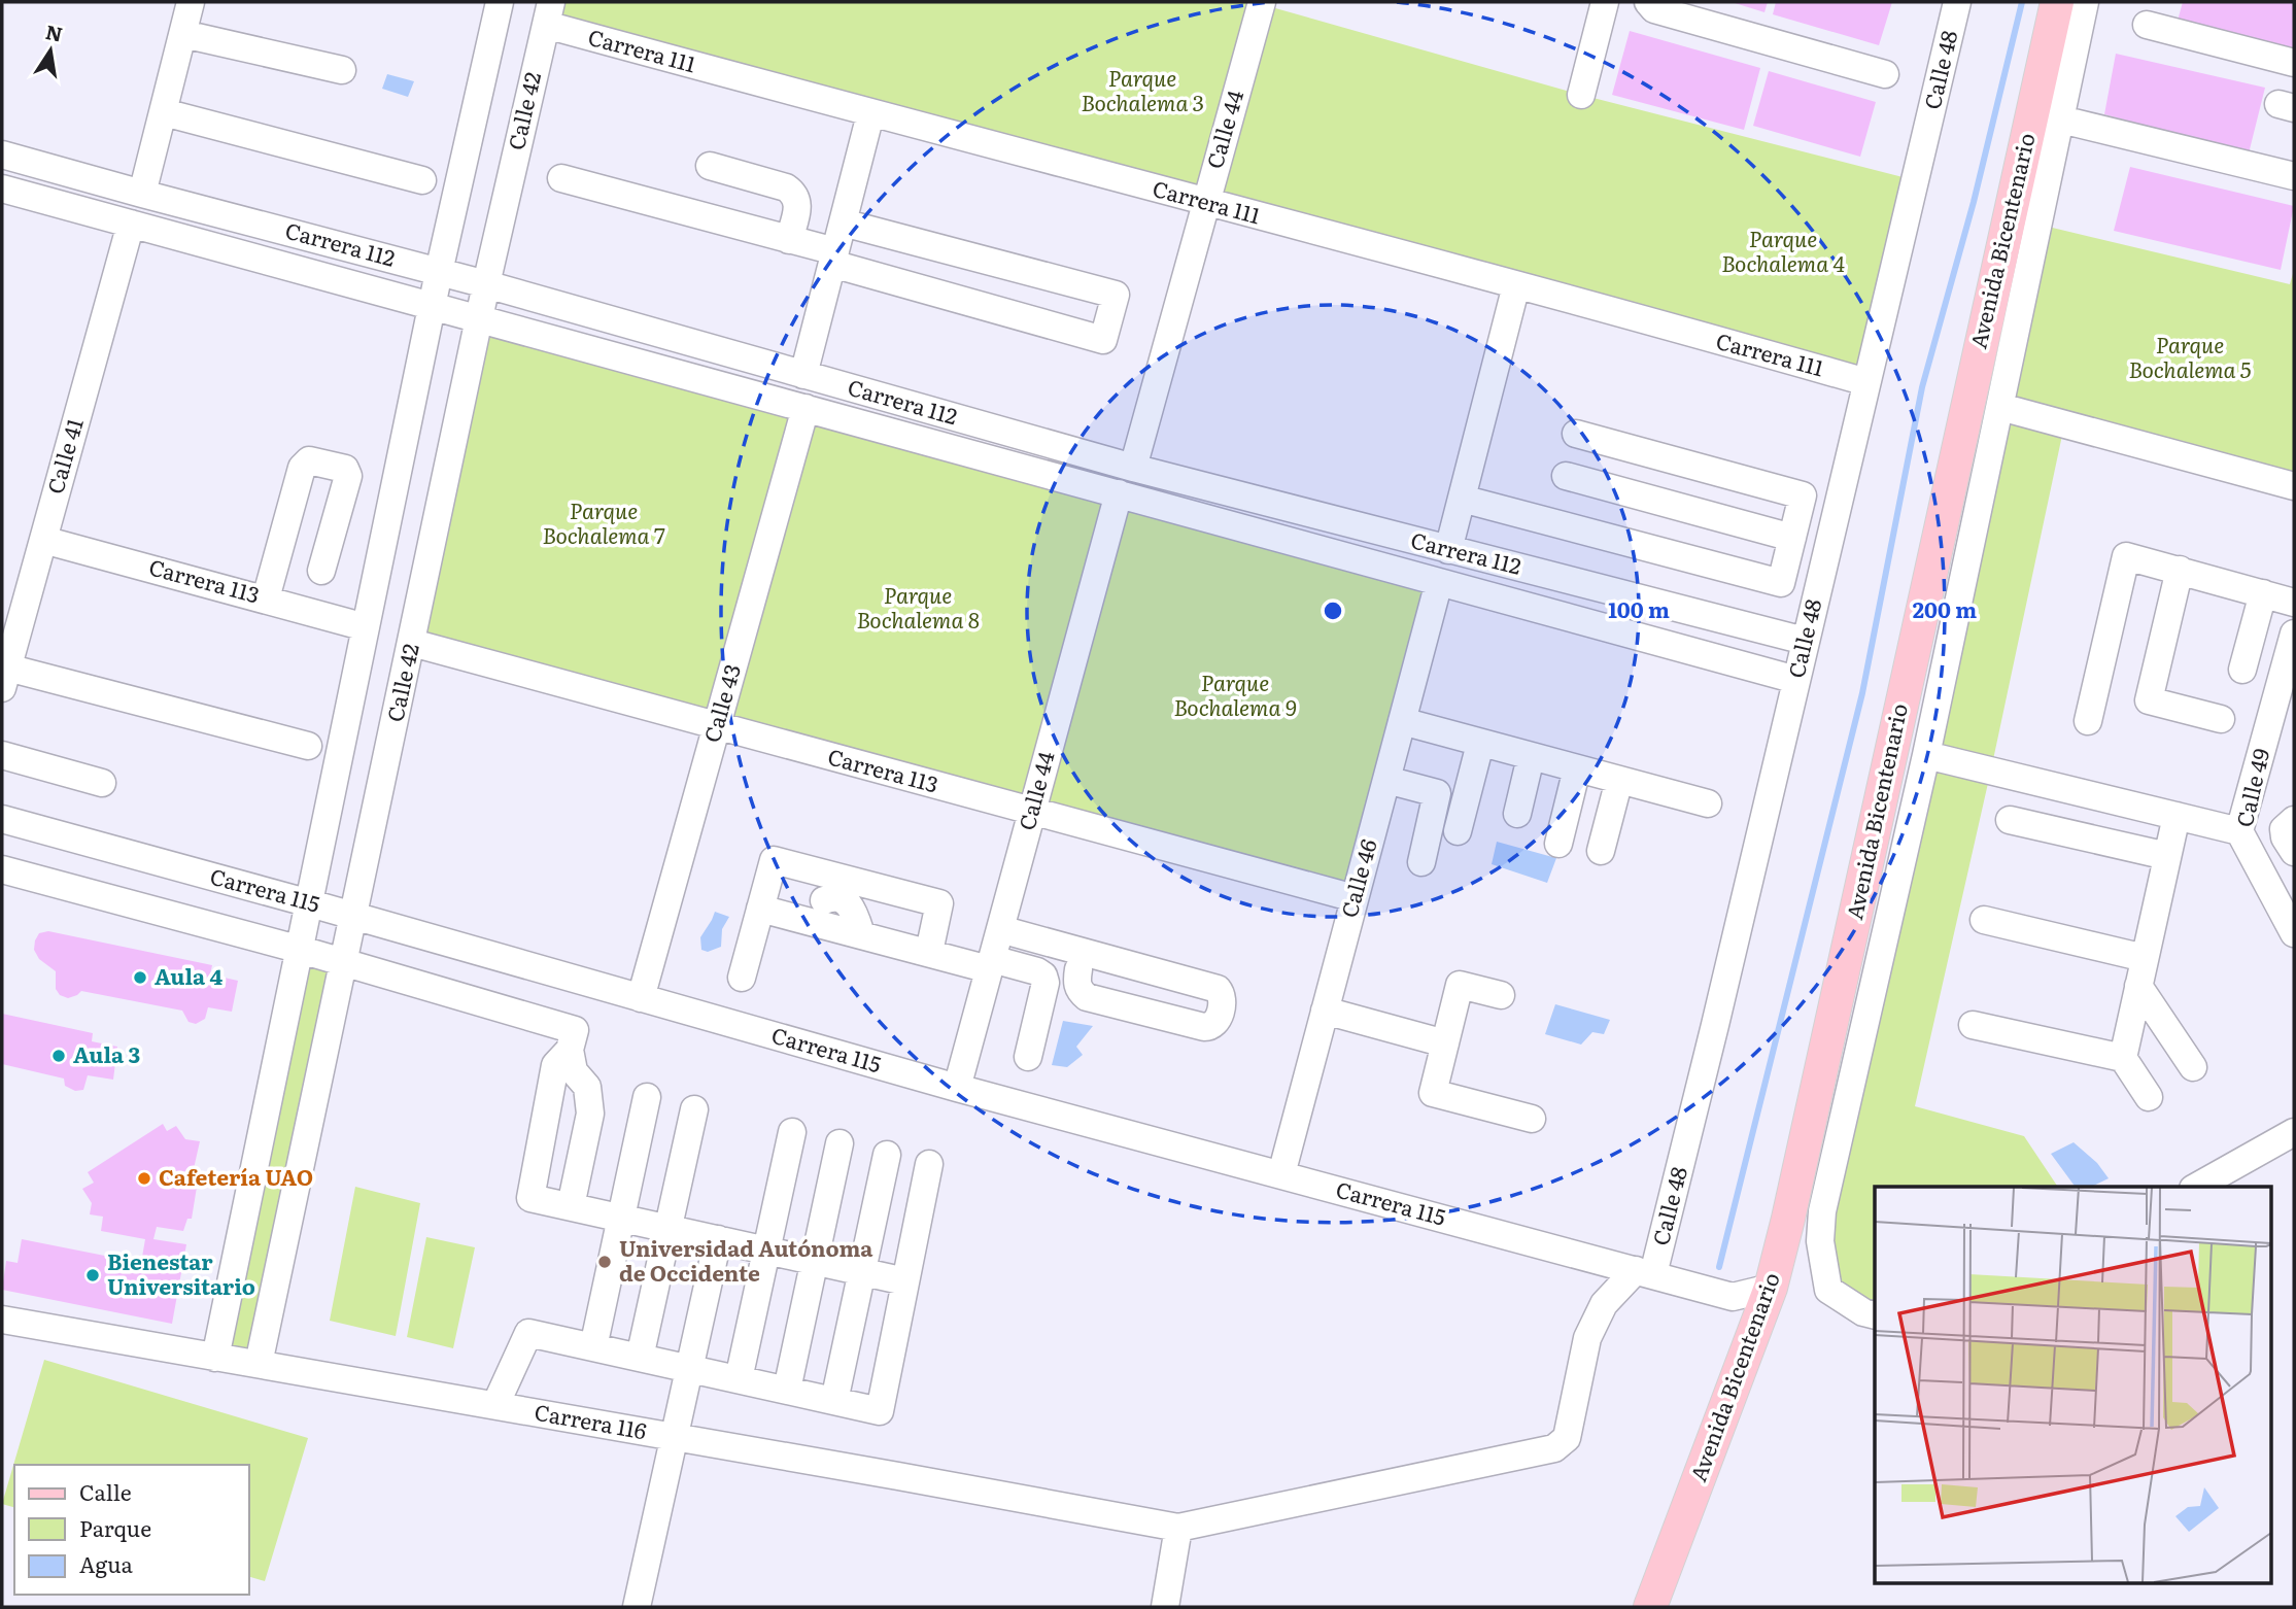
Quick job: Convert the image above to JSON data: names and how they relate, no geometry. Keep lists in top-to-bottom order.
{
  "streets": {
    "main road": ["Avenida Bicentenario"],
    "street": [
      "Carrera 111",
      "Calle 48",
      "Calle 42",
      "Calle 44",
      "Carrera 112",
      "Calle 41",
      "Carrera 113",
      "Calle 43",
      "Calle 49",
      "Calle 46",
      "Carrera 115",
      "Carrera 116"
    ]
  },
  "crossings": [
    ["Carrera 111", "Calle 48"],
    ["Carrera 111", "Calle 42"],
    ["Carrera 111", "Calle 44"],
    ["Calle 48", "Carrera 112"],
    ["Calle 48", "Carrera 115"],
    ["Calle 42", "Carrera 112"],
    ["Calle 42", "Carrera 113"],
    ["Calle 42", "Carrera 115"],
    ["Calle 42", "Carrera 116"],
    ["Calle 44", "Carrera 112"],
    ["Calle 44", "Carrera 113"],
    ["Calle 44", "Carrera 115"],
    ["Avenida Bicentenario", "Carrera 115"],
    ["Carrera 112", "Calle 41"],
    ["Carrera 112", "Calle 43"],
    ["Carrera 112", "Calle 46"],
    ["Calle 41", "Carrera 113"],
    ["Carrera 113", "Calle 43"],
    ["Carrera 113", "Calle 46"],
    ["Calle 43", "Carrera 115"],
    ["Calle 46", "Carrera 115"]
  ],
  "parks": [
    "Parque Bochalema 3",
    "Parque Bochalema 4",
    "Parque Bochalema 5",
    "Parque Bochalema 7",
    "Parque Bochalema 8",
    "Parque Bochalema 9"
  ],
  "places": [
    "Aula 4",
    "Aula 3",
    "Cafetería UAO",
    "Universidad Autónoma de Occidente",
    "Bienestar Universitario"
  ],
  "legend": ["Calle", "Parque", "Agua"],
  "north": "top",
  "rings": ["100 m", "200 m"]
}
